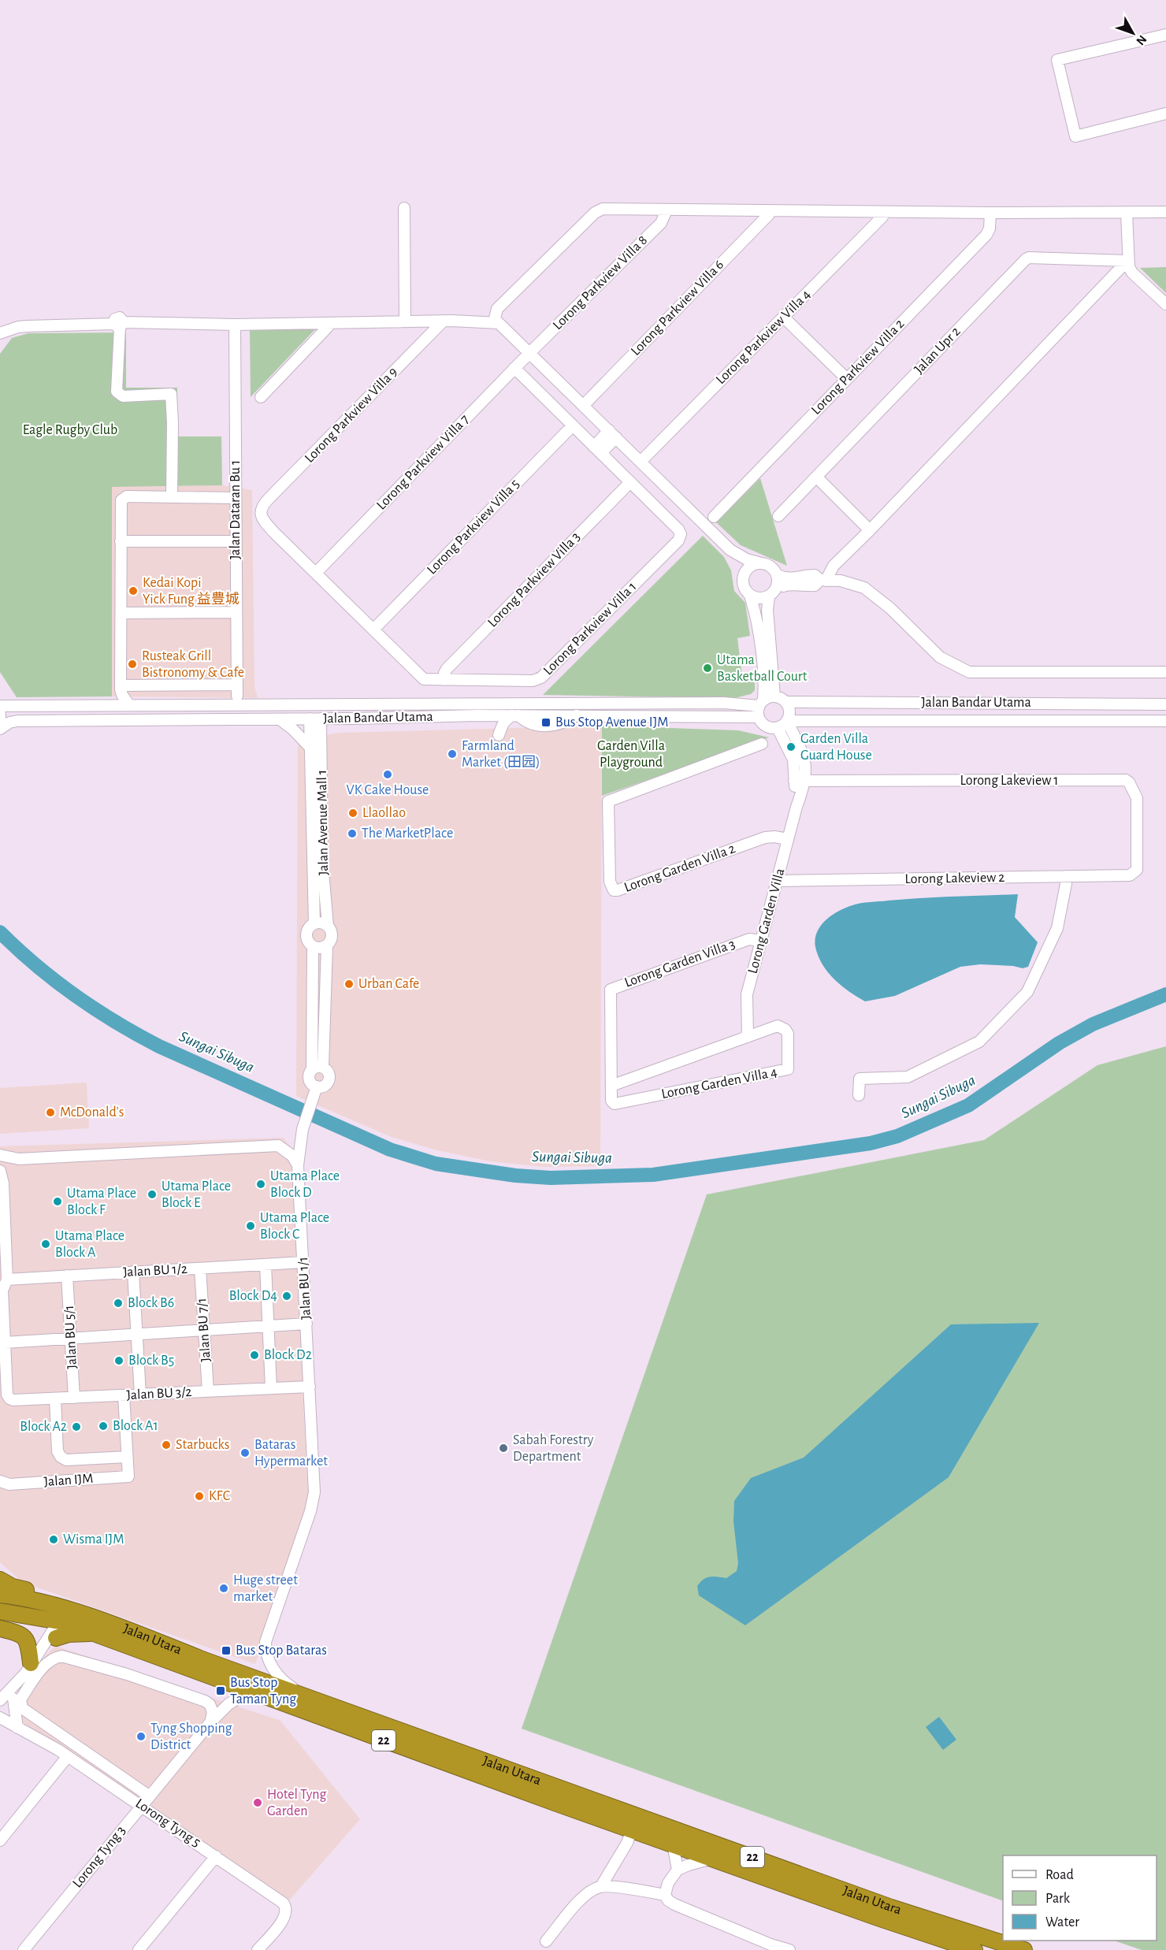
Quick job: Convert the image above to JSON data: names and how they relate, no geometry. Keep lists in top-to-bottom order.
{
  "streets": {
    "highway": ["Jalan Utara", "22"],
    "street": [
      "Lorong Parkview Villa 8",
      "Lorong Parkview Villa 6",
      "Lorong Parkview Villa 4",
      "Jalan Upr 2",
      "Lorong Parkview Villa 2",
      "Lorong Parkview Villa 9",
      "Lorong Parkview Villa 7",
      "Jalan Dataran Bu 1",
      "Lorong Parkview Villa 5",
      "Lorong Parkview Villa 3",
      "Lorong Parkview Villa 1",
      "Jalan Bandar Utama",
      "Lorong Lakeview 1",
      "Jalan Avenue Mall 1",
      "Lorong Garden Villa 2",
      "Lorong Lakeview 2",
      "Lorong Garden Villa",
      "Lorong Garden Villa 3",
      "Lorong Garden Villa 4",
      "Jalan BU 1/2",
      "Jalan BU 1/1",
      "Jalan BU 7/1",
      "Jalan BU 5/1",
      "Jalan BU 3/2",
      "Jalan IJM",
      "Lorong Tyng 5",
      "Lorong Tyng 3"
    ]
  },
  "crossings": [
    ["Lorong Parkview Villa 8", "Lorong Parkview Villa 7"],
    ["Lorong Parkview Villa 9", "Lorong Parkview Villa 1"],
    ["Lorong Parkview Villa 7", "Lorong Parkview Villa 1"],
    ["Lorong Parkview Villa 5", "Lorong Parkview Villa 1"],
    ["Lorong Parkview Villa 3", "Lorong Parkview Villa 1"],
    ["Jalan Bandar Utama", "Jalan Avenue Mall 1"],
    ["Jalan Bandar Utama", "Lorong Garden Villa"],
    ["Lorong Lakeview 1", "Lorong Lakeview 2"],
    ["Lorong Lakeview 1", "Lorong Garden Villa"],
    ["Lorong Garden Villa 2", "Lorong Garden Villa"],
    ["Lorong Lakeview 2", "Lorong Garden Villa"],
    ["Lorong Garden Villa", "Lorong Garden Villa 3"],
    ["Lorong Garden Villa", "Lorong Garden Villa 4"],
    ["Lorong Garden Villa 3", "Lorong Garden Villa 4"],
    ["Jalan BU 1/2", "Jalan BU 1/1"],
    ["Jalan BU 1/2", "Jalan BU 7/1"],
    ["Jalan BU 1/2", "Jalan BU 5/1"],
    ["Jalan BU 1/1", "Jalan BU 3/2"],
    ["Jalan BU 1/1", "Jalan Utara"],
    ["Jalan BU 7/1", "Jalan BU 3/2"],
    ["Jalan BU 5/1", "Jalan BU 3/2"],
    ["Jalan Utara", "22"],
    ["Jalan Utara", "Lorong Tyng 3"],
    ["Lorong Tyng 5", "Lorong Tyng 3"]
  ],
  "water": ["Sungai Sibuga"],
  "parks": ["Eagle Rugby Club", "Garden Villa Playground"],
  "places": {
    "other": [
      "Kedai Kopi Yick Fung 益豊城",
      "Rusteak Grill Bistronomy & Cafe",
      "Utama Basketball Court",
      "Garden Villa Guard House",
      "Farmland Market (田园)",
      "VK Cake House",
      "Llaollao",
      "The MarketPlace",
      "Urban Cafe",
      "McDonald's",
      "Utama Place Block D",
      "Utama Place Block E",
      "Utama Place Block F",
      "Utama Place Block C",
      "Utama Place Block A",
      "Block D4",
      "Block B6",
      "Block D2",
      "Block B5",
      "Block A1",
      "Block A2",
      "Starbucks",
      "Sabah Forestry Department",
      "Bataras Hypermarket",
      "KFC",
      "Wisma IJM",
      "Huge street market",
      "Tyng Shopping District",
      "Hotel Tyng Garden"
    ],
    "transit": ["Bus Stop Avenue IJM", "Bus Stop Bataras", "Bus Stop Taman Tyng"]
  },
  "legend": ["Road", "Park", "Water"],
  "north": "bottom right"
}
